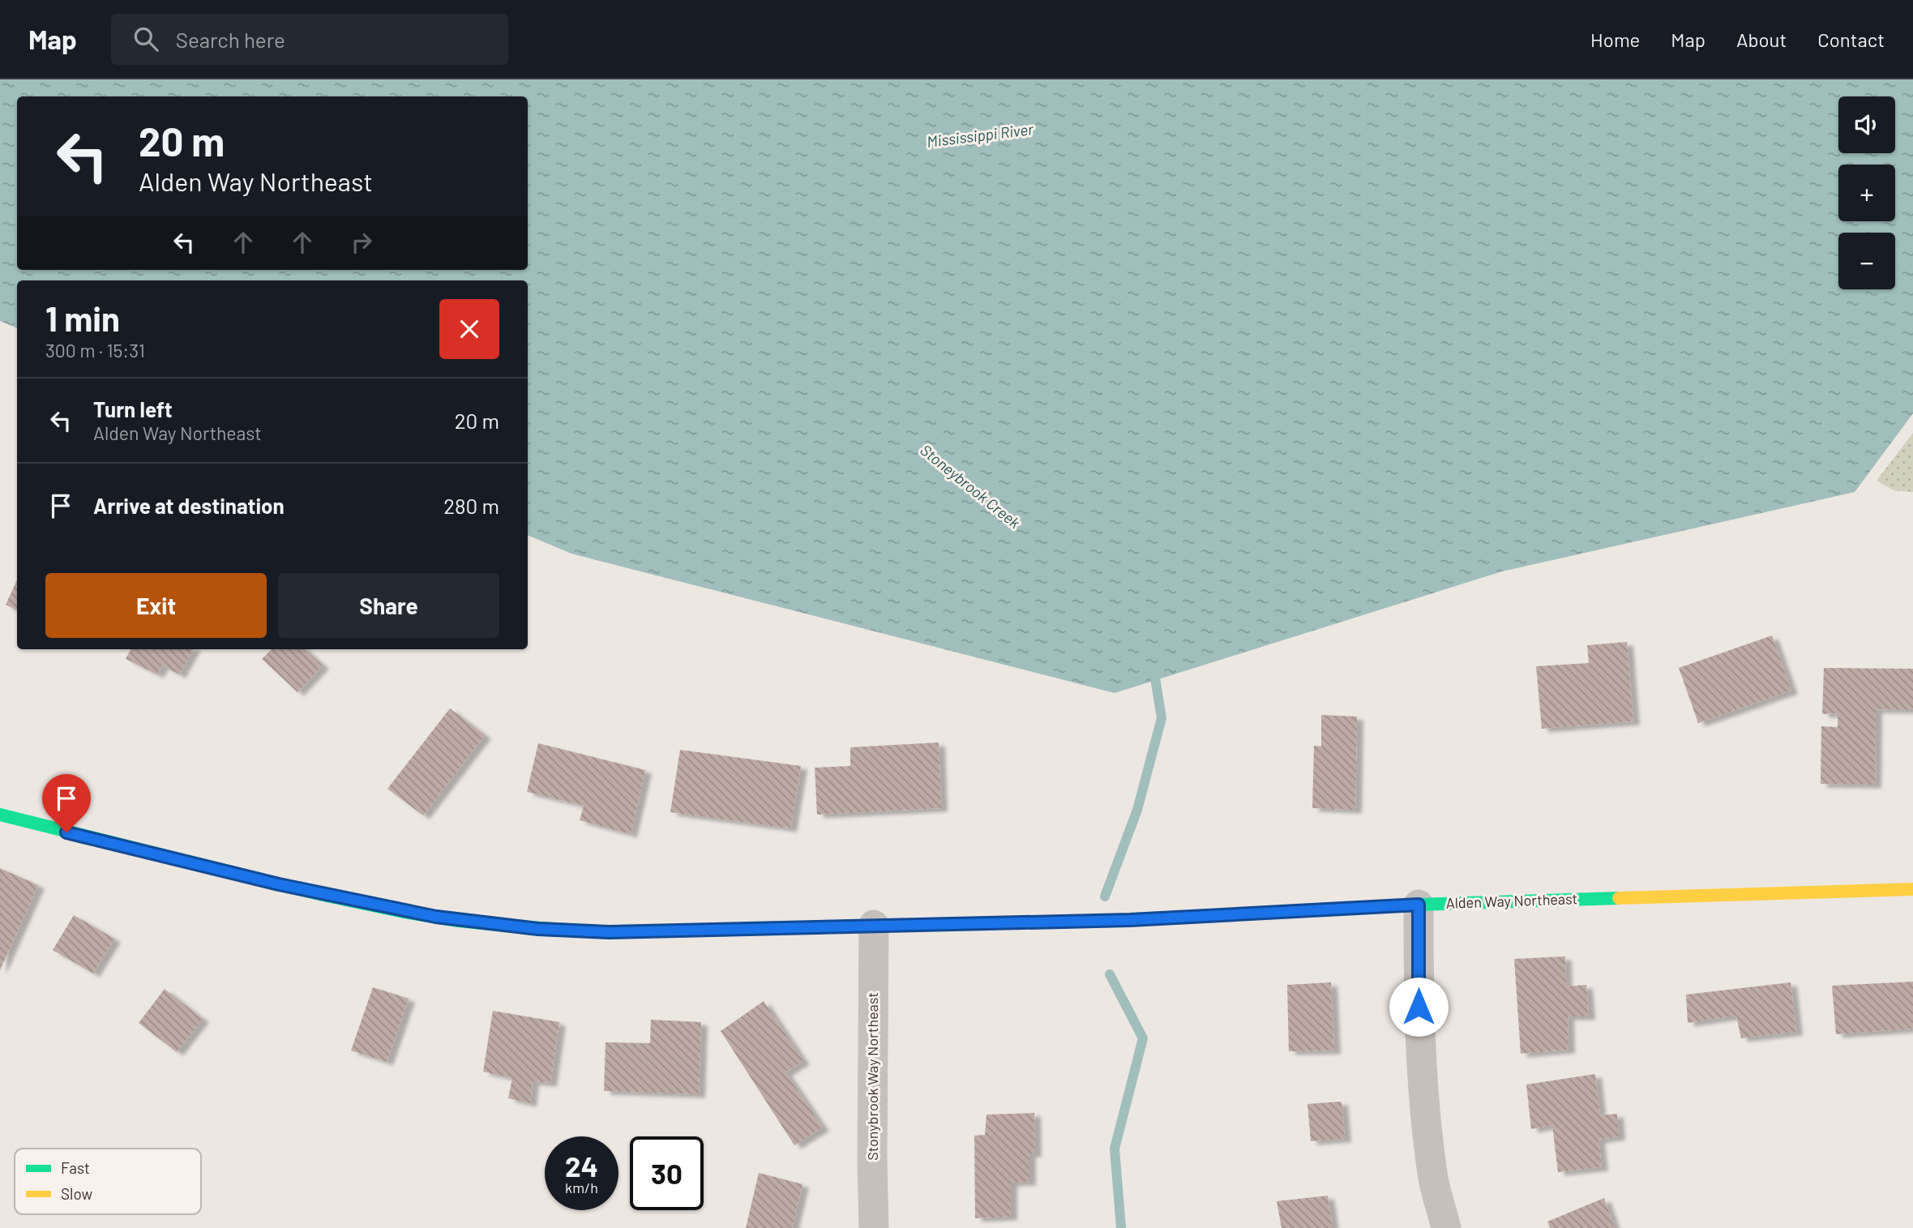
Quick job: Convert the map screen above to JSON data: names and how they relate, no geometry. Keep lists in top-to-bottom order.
{
  "streets": {
    "street": ["Alden Way Northeast", "Stonybrook Way Northeast"]
  },
  "crossings": [
    ["Alden Way Northeast", "Stonybrook Way Northeast"]
  ],
  "water": ["Mississippi River", "Stoneybrook Creek"],
  "legend": ["Fast", "Slow"],
  "page": {
    "header": "Map",
    "search": "Search here",
    "nav": [
      "Home",
      "Map",
      "About",
      "Contact"
    ],
    "map_buttons": ["+", "−"],
    "turn": ["20 m", "Alden Way Northeast"],
    "heading": ["1 min", "300 m · 15:31"],
    "list": [
      {
        "name": "Turn left",
        "note": "Alden Way Northeast",
        "value": "20 m"
      },
      {
        "name": "Arrive at destination",
        "value": "280 m"
      }
    ],
    "buttons": ["Exit", "Share"],
    "speed": "24 km/h",
    "limit": "30"
  }
}
